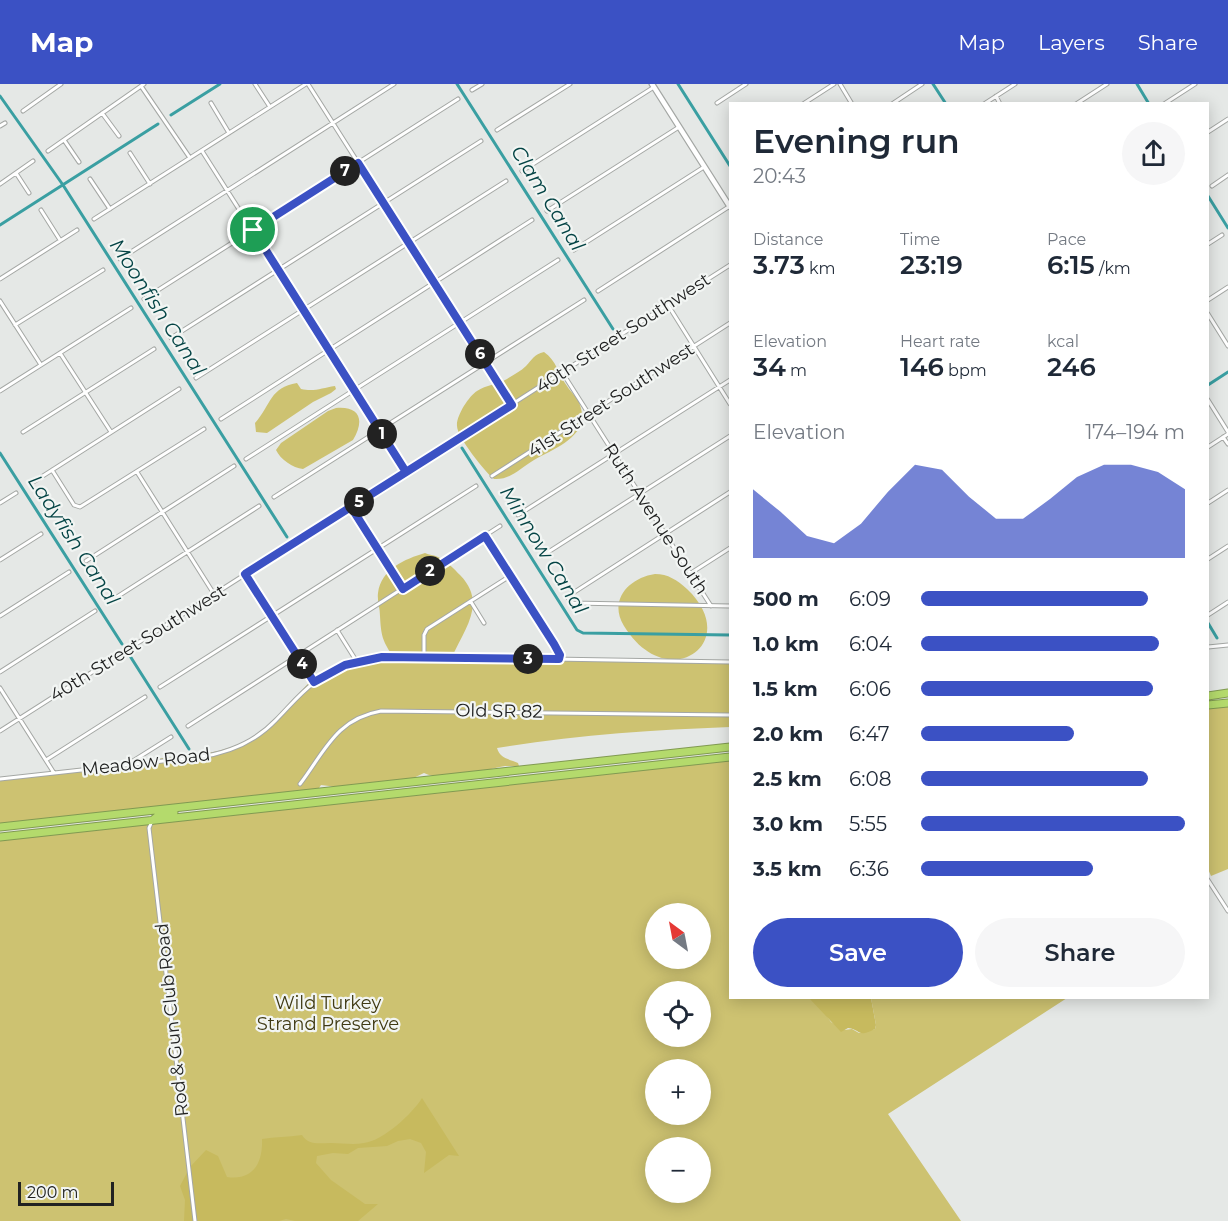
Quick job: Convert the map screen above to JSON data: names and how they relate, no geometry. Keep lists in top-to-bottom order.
{
  "streets": {
    "street": [
      "40th Street Southwest",
      "41st Street Southwest",
      "Ruth Avenue South",
      "Old SR 82",
      "Meadow Road",
      "Rod & Gun Club Road"
    ]
  },
  "crossings": [
    ["40th Street Southwest", "Ruth Avenue South"],
    ["41st Street Southwest", "Ruth Avenue South"]
  ],
  "water": [
    "Clam Canal",
    "Moonfish Canal",
    "Ladyfish Canal",
    "Minnow Canal"
  ],
  "parks": ["Wild Turkey Strand Preserve"],
  "scale_bar": "200 m",
  "north": "top left",
  "page": {
    "header": "Map",
    "nav": ["Map", "Layers", "Share"],
    "heading": ["Evening run", "20:43"],
    "pins": [
      "7",
      "6",
      "1",
      "5",
      "2",
      "3",
      "4"
    ],
    "stats": [
      ["Distance", "3.73 km"],
      ["Time", "23:19"],
      ["Pace", "6:15 /km"],
      ["Elevation", "34 m"],
      ["Heart rate", "146 bpm"],
      ["kcal", "246"]
    ],
    "chart": ["Elevation", "174–194 m"],
    "list": [
      {
        "name": "500 m",
        "note": "6:09"
      },
      {
        "name": "1.0 km",
        "note": "6:04"
      },
      {
        "name": "1.5 km",
        "note": "6:06"
      },
      {
        "name": "2.0 km",
        "note": "6:47"
      },
      {
        "name": "2.5 km",
        "note": "6:08"
      },
      {
        "name": "3.0 km",
        "note": "5:55"
      },
      {
        "name": "3.5 km",
        "note": "6:36"
      }
    ],
    "map_buttons": ["+", "−"],
    "buttons": ["Save", "Share"],
    "scale": "200 m"
  }
}
